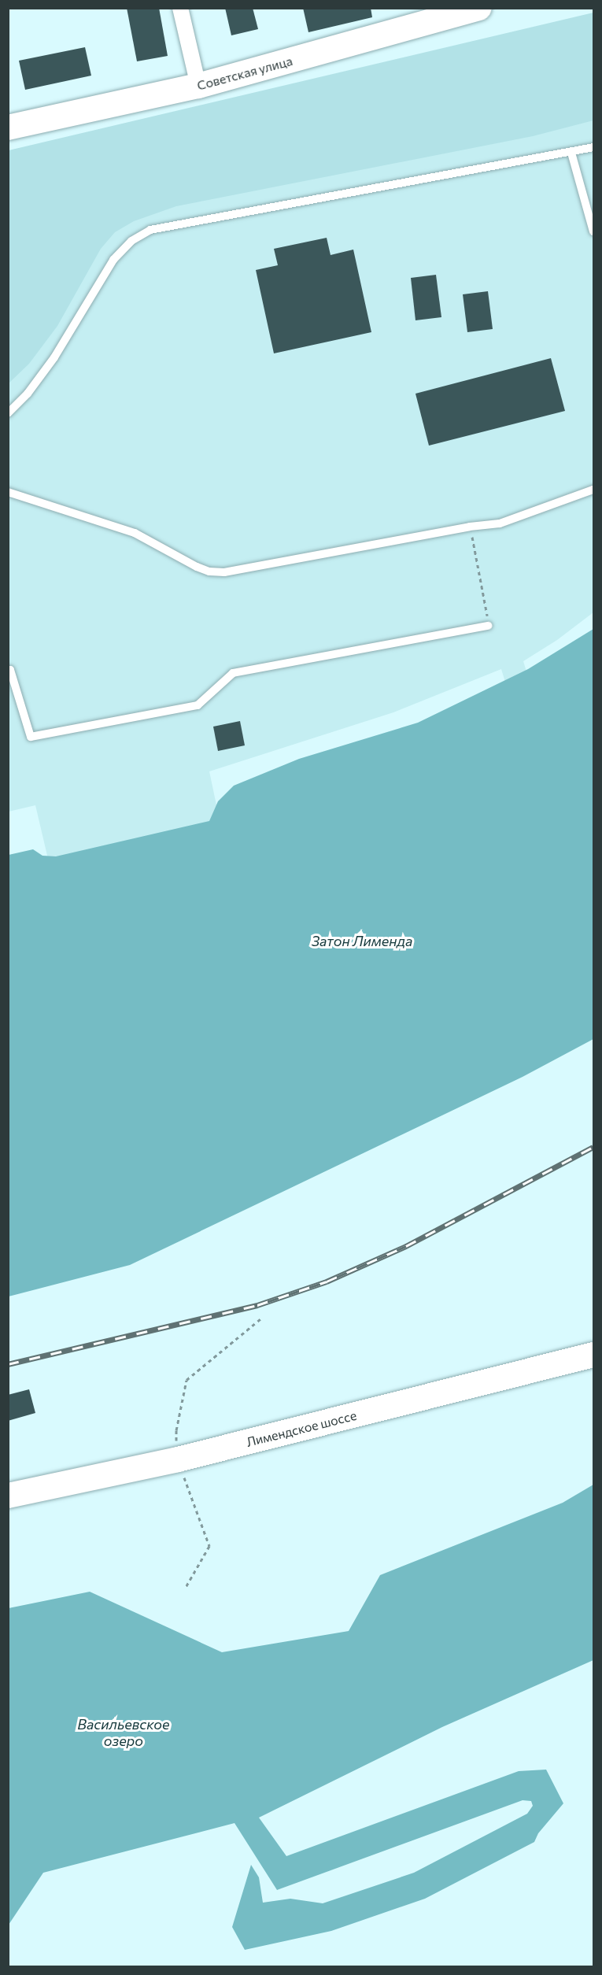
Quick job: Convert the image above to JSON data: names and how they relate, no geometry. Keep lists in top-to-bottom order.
{
  "streets": {
    "main road": ["Советская улица", "Лимендское шоссе"]
  },
  "water": ["Затон Лименда", "Васильевское озеро"]
}
